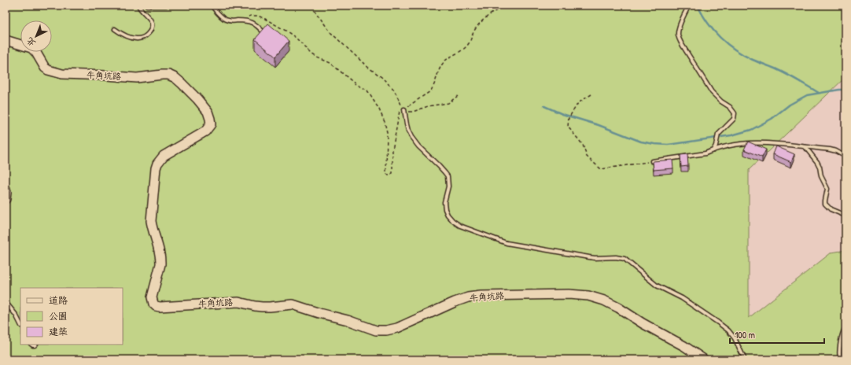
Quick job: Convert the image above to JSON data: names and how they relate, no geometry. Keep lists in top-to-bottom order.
{
  "streets": {
    "street": ["牛角坑路"]
  },
  "legend": ["道路", "公園", "建築"],
  "scale_bar": "100 m",
  "north": "bottom left"
}
